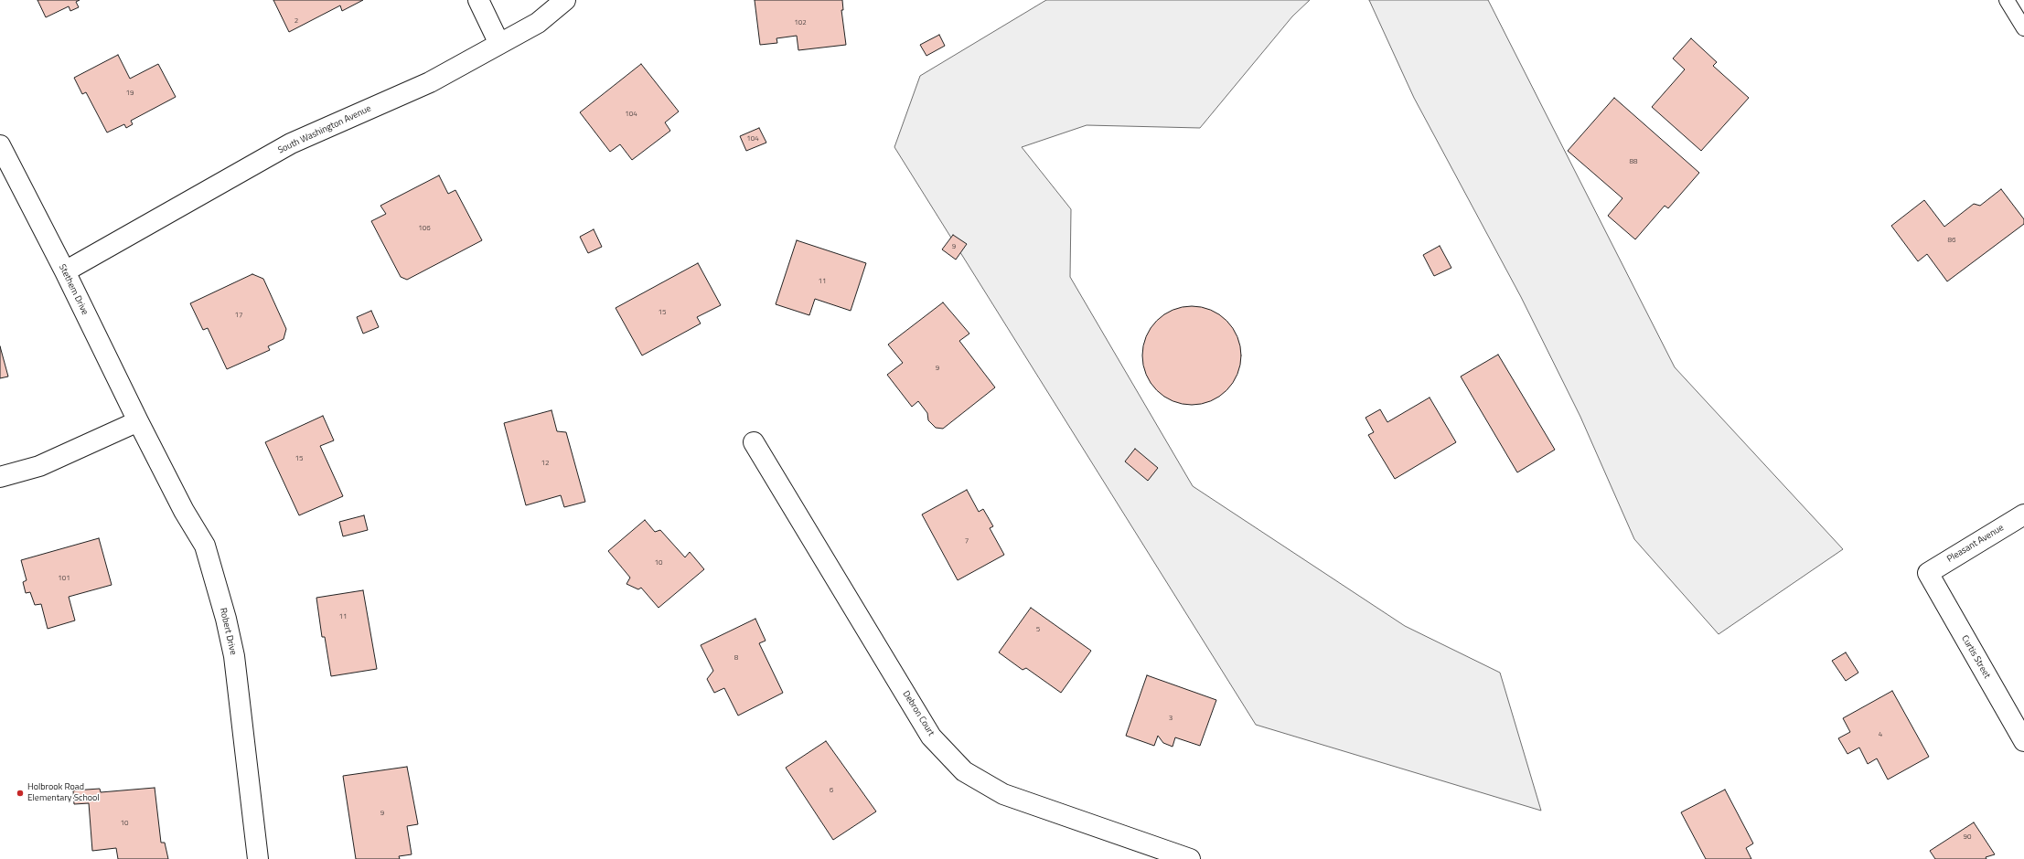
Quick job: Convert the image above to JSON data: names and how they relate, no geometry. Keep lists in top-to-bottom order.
{
  "streets": {
    "street": [
      "South Washington Avenue",
      "Stethem Drive",
      "Pleasant Avenue",
      "Robert Drive",
      "Curtis Street",
      "Debron Court"
    ]
  },
  "crossings": [
    ["South Washington Avenue", "Stethem Drive"],
    ["Stethem Drive", "Robert Drive"],
    ["Pleasant Avenue", "Curtis Street"]
  ],
  "places": ["Holbrook Road Elementary School"],
  "house_numbers": [
    "2",
    "102",
    "19",
    "104",
    "104",
    "88",
    "106",
    "86",
    "9",
    "11",
    "15",
    "17",
    "9",
    "15",
    "12",
    "7",
    "10",
    "101",
    "11",
    "5",
    "8",
    "3",
    "4",
    "6",
    "9",
    "10",
    "90"
  ]
}
